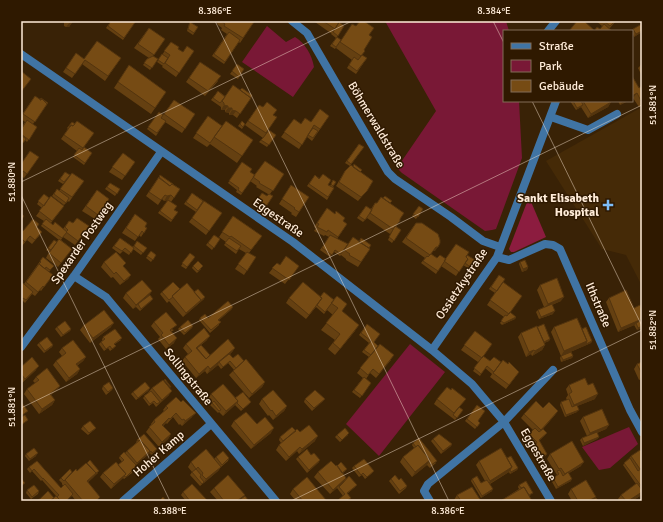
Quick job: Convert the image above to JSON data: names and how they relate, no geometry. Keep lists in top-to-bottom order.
{
  "streets": {
    "street": [
      "Böhmerwaldstraße",
      "Eggestraße",
      "Spexarder Postweg",
      "Ossietzkystraße",
      "Ithstraße",
      "Sollingstraße",
      "Hoher Kamp"
    ]
  },
  "crossings": [
    ["Böhmerwaldstraße", "Ossietzkystraße"],
    ["Eggestraße", "Spexarder Postweg"],
    ["Eggestraße", "Ossietzkystraße"],
    ["Spexarder Postweg", "Sollingstraße"],
    ["Ossietzkystraße", "Ithstraße"],
    ["Sollingstraße", "Hoher Kamp"]
  ],
  "places": {
    "health": ["Sankt Elisabeth Hospital"]
  },
  "legend": ["Straße", "Park", "Gebäude"],
  "coordinates": [
    "8.386°E",
    "8.384°E",
    "51.881°N",
    "51.880°N",
    "51.882°N",
    "8.388°E"
  ]
}
